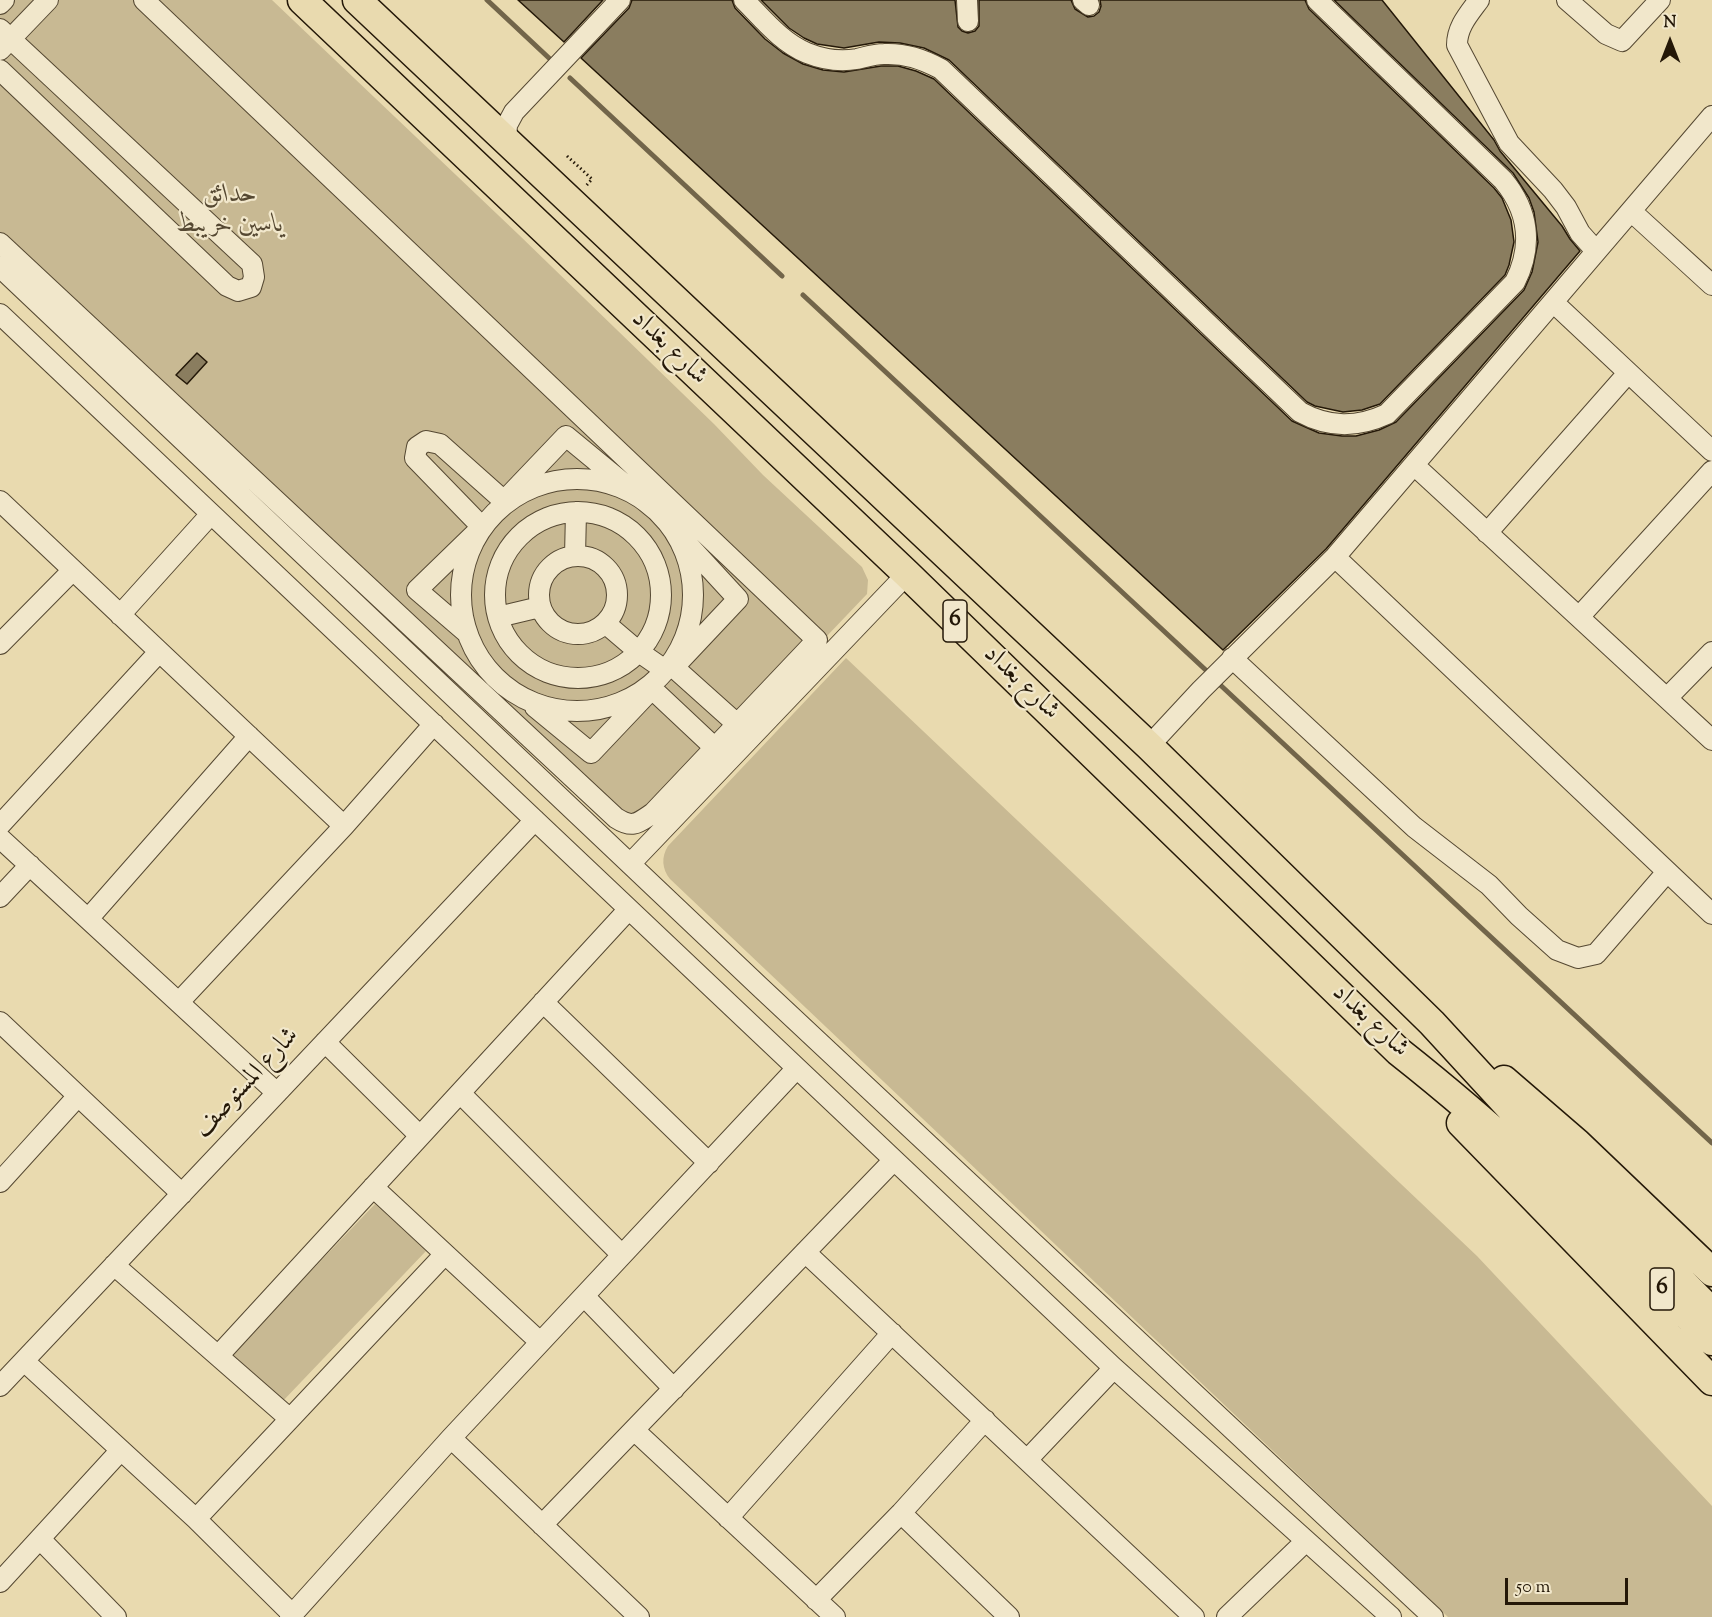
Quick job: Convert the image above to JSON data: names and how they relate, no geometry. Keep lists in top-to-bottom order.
{
  "streets": {
    "highway": ["شارع بغداد", "6"],
    "street": ["شارع المستوصف"]
  },
  "parks": ["حدائق ياسين خريبط"],
  "scale_bar": "50 m",
  "north": "top"
}
